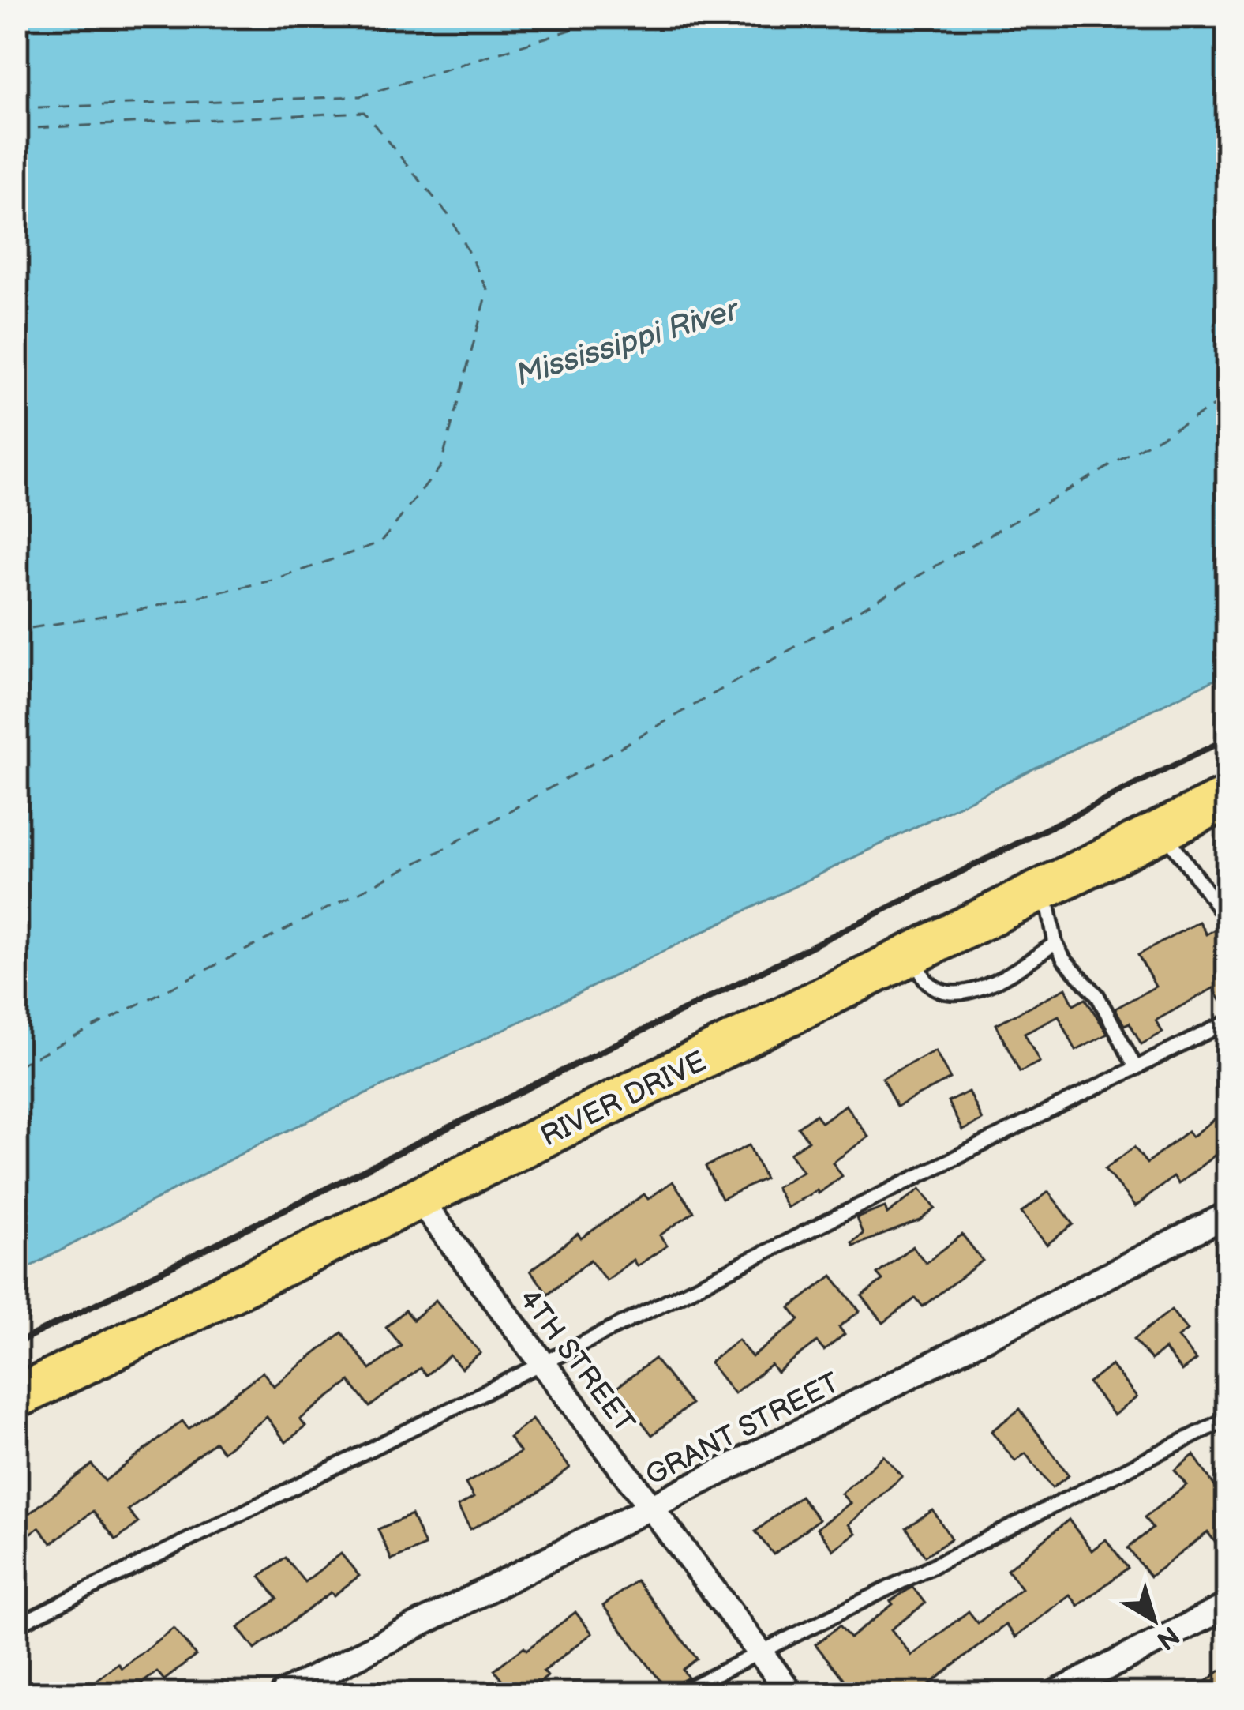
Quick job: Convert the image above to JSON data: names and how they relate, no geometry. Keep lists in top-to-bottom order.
{
  "streets": {
    "main road": ["RIVER DRIVE"],
    "street": ["4TH STREET", "GRANT STREET"]
  },
  "crossings": [
    ["RIVER DRIVE", "4TH STREET"],
    ["4TH STREET", "GRANT STREET"]
  ],
  "water": ["Mississippi River"],
  "north": "bottom right"
}
